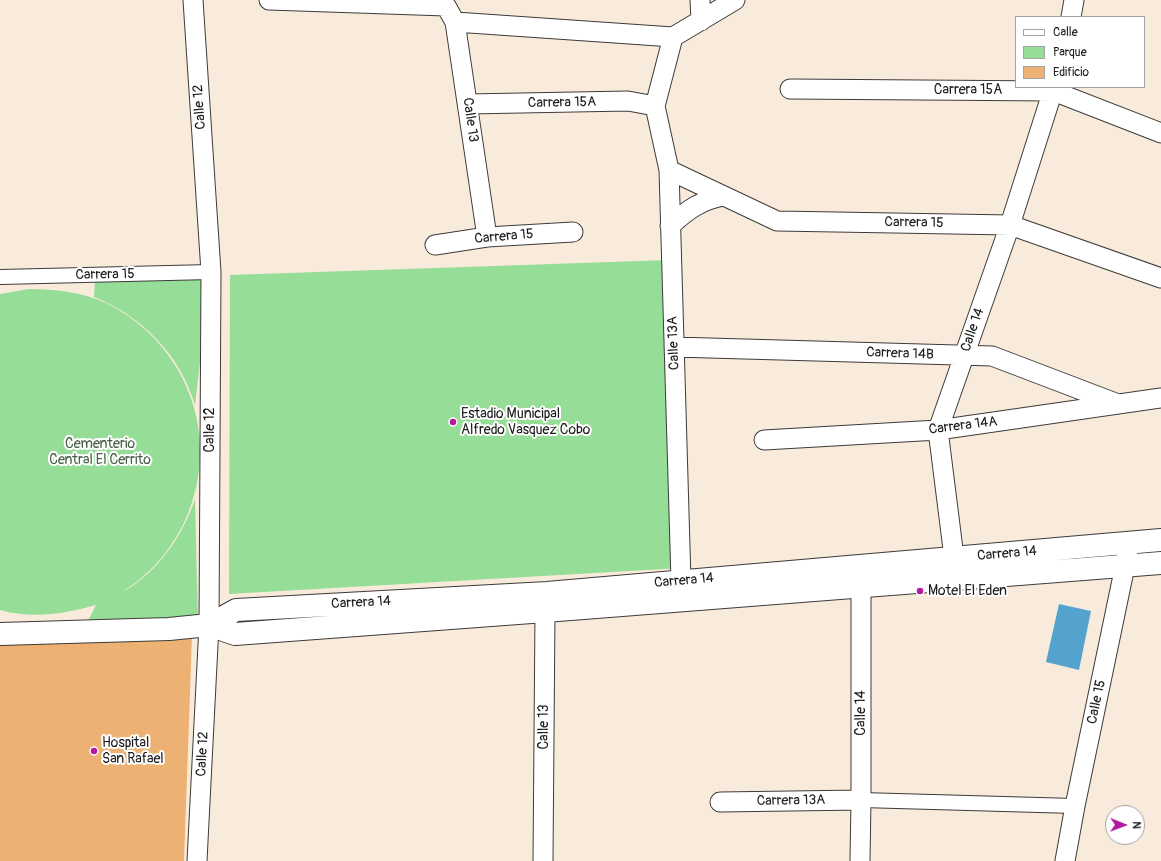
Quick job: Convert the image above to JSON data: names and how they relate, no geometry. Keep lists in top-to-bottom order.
{
  "streets": {
    "street": [
      "Carrera 15A",
      "Calle 12",
      "Calle 13",
      "Carrera 15",
      "Calle 14",
      "Calle 13A",
      "Carrera 14B",
      "Carrera 14A",
      "Carrera 14",
      "Calle 15",
      "Carrera 13A"
    ]
  },
  "crossings": [
    ["Carrera 15A", "Calle 13"],
    ["Carrera 15A", "Calle 14"],
    ["Carrera 15A", "Calle 13A"],
    ["Calle 12", "Carrera 15"],
    ["Calle 12", "Carrera 14"],
    ["Calle 13", "Carrera 15"],
    ["Calle 13", "Carrera 14"],
    ["Carrera 15", "Calle 14"],
    ["Carrera 15", "Calle 13A"],
    ["Calle 14", "Carrera 14B"],
    ["Calle 14", "Carrera 14A"],
    ["Calle 14", "Carrera 14"],
    ["Calle 14", "Carrera 13A"],
    ["Calle 13A", "Carrera 14B"],
    ["Calle 13A", "Carrera 14"],
    ["Carrera 14B", "Carrera 14A"],
    ["Carrera 14", "Calle 15"]
  ],
  "parks": ["Cementerio Central El Cerrito"],
  "places": ["Estadio Municipal Alfredo Vasquez Cobo", "Motel El Eden", "Hospital San Rafael"],
  "legend": ["Calle", "Parque", "Edificio"],
  "north": "right"
}
